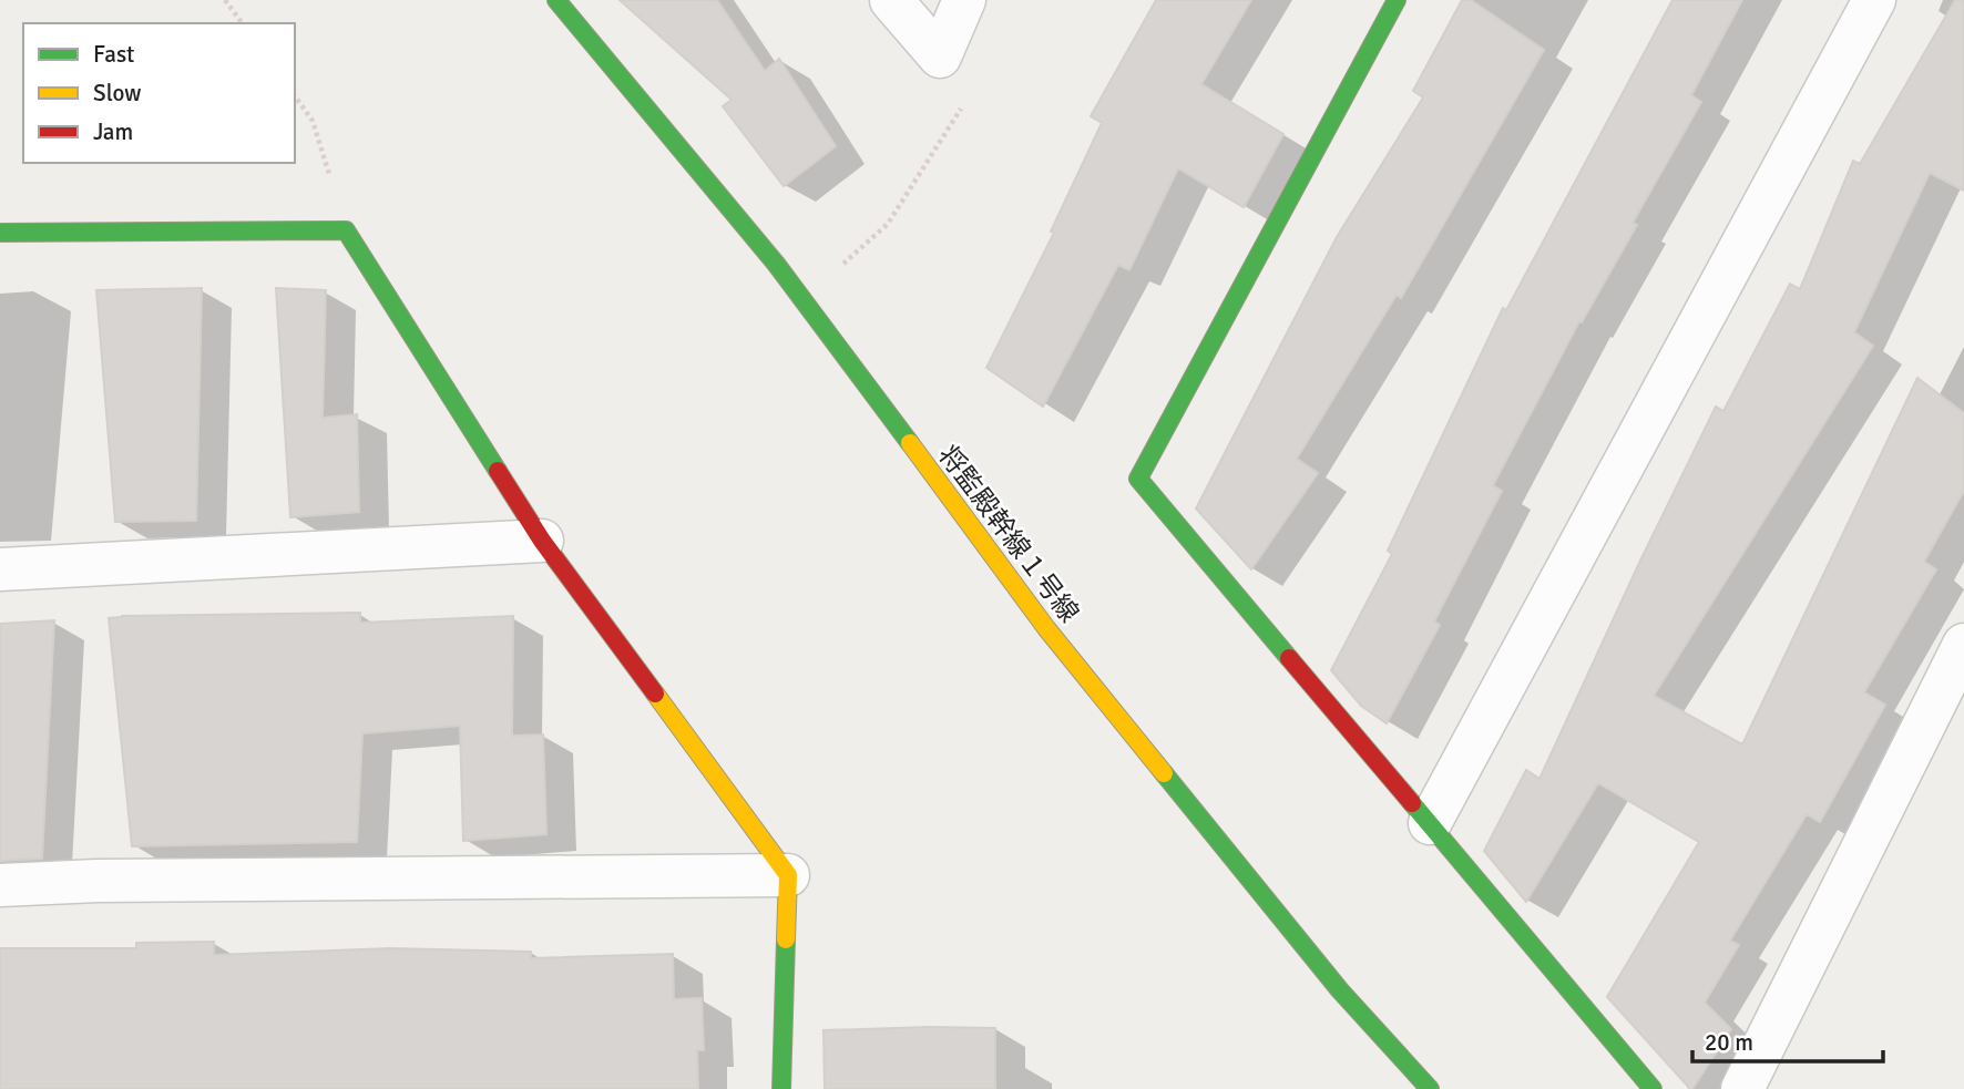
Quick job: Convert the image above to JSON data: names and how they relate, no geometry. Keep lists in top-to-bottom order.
{
  "streets": {
    "street": ["将監殿幹線１号線"]
  },
  "legend": ["Fast", "Slow", "Jam"],
  "scale_bar": "20 m"
}
